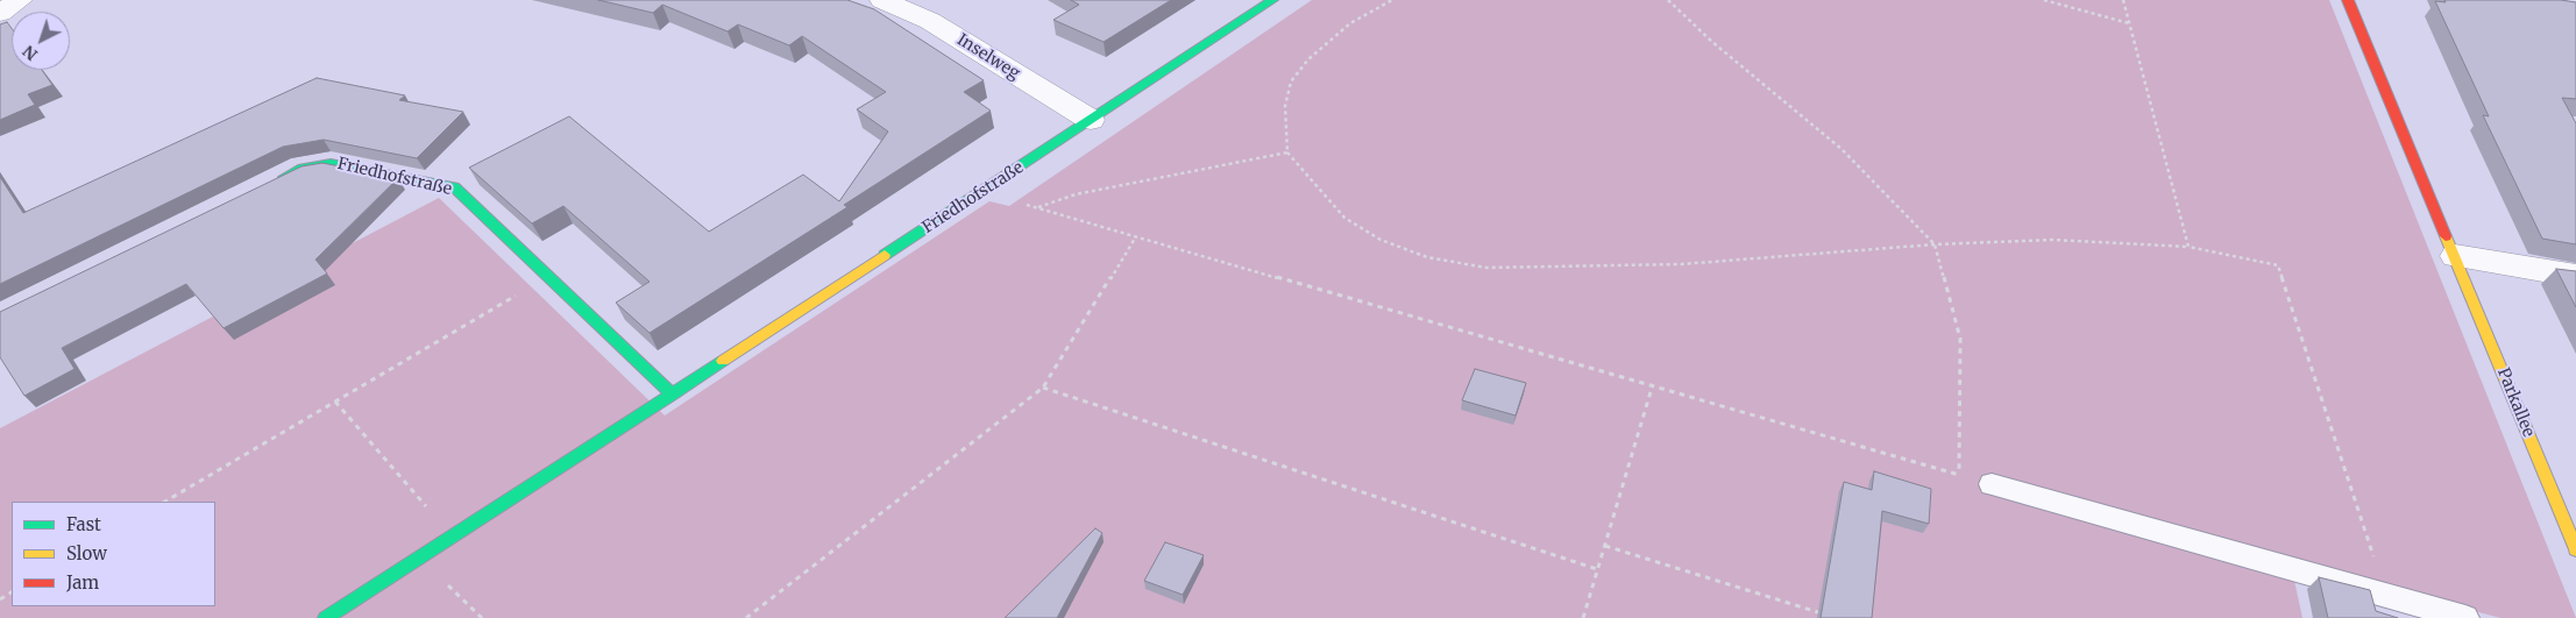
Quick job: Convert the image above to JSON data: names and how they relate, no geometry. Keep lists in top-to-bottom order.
{
  "streets": {
    "street": ["Inselweg", "Friedhofstraße", "Parkallee"]
  },
  "crossings": [
    ["Inselweg", "Friedhofstraße"]
  ],
  "legend": ["Fast", "Slow", "Jam"],
  "north": "bottom left"
}
